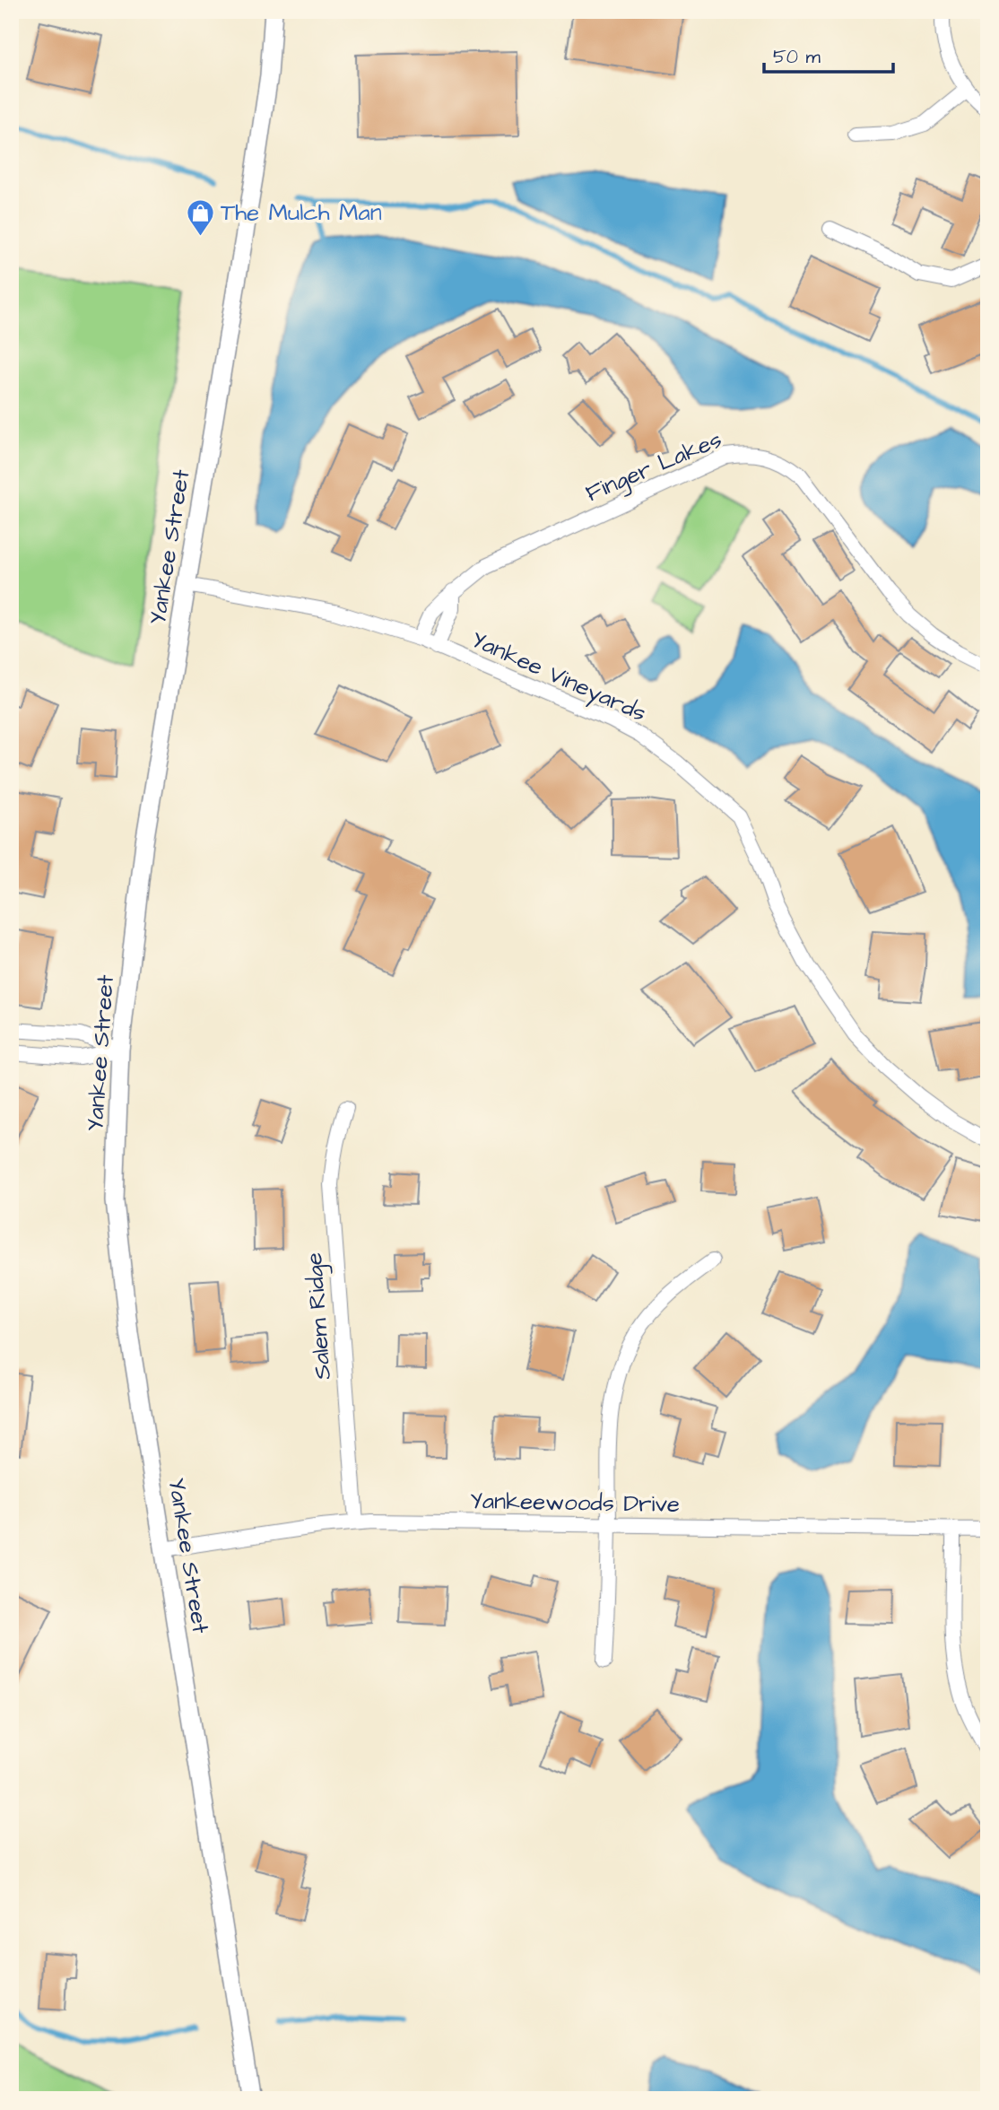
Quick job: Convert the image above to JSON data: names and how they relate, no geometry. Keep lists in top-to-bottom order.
{
  "streets": {
    "street": [
      "Finger Lakes",
      "Yankee Street",
      "Yankee Vineyards",
      "Salem Ridge",
      "Yankeewoods Drive"
    ]
  },
  "crossings": [
    ["Finger Lakes", "Yankee Vineyards"],
    ["Yankee Street", "Yankee Vineyards"],
    ["Yankee Street", "Yankeewoods Drive"],
    ["Salem Ridge", "Yankeewoods Drive"]
  ],
  "places": {
    "shop": ["The Mulch Man"]
  },
  "scale_bar": "50 m"
}
